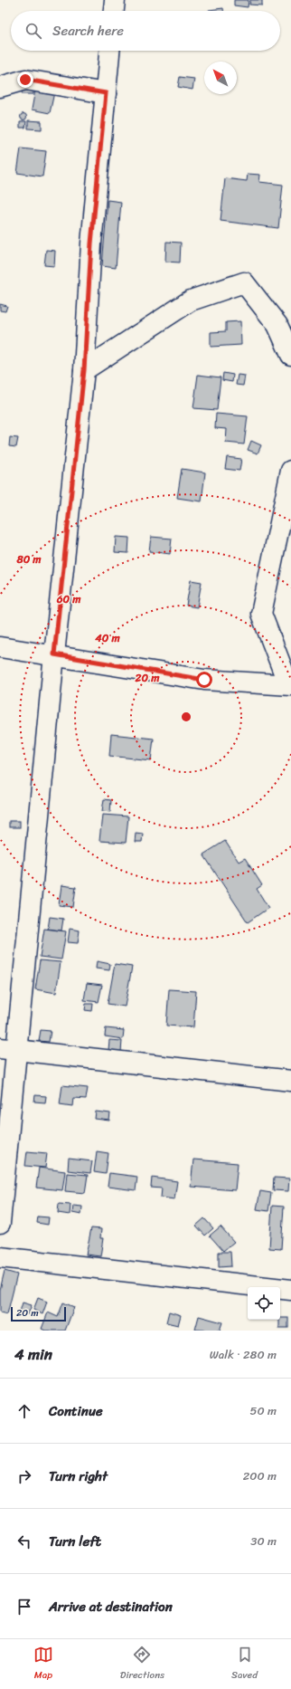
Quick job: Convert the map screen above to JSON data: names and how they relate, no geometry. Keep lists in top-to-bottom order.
{
  "scale_bar": "20 m",
  "north": "top left",
  "page": {
    "search": "Search here",
    "scale": "20 m",
    "heading": ["4 min", "Walk · 280 m"],
    "list": [
      ["Continue", "50 m"],
      ["Turn right", "200 m"],
      ["Turn left", "30 m"],
      "Arrive at destination"
    ],
    "nav": ["Map", "Directions", "Saved"]
  },
  "rings": [
    "80 m",
    "60 m",
    "40 m",
    "20 m"
  ]
}
